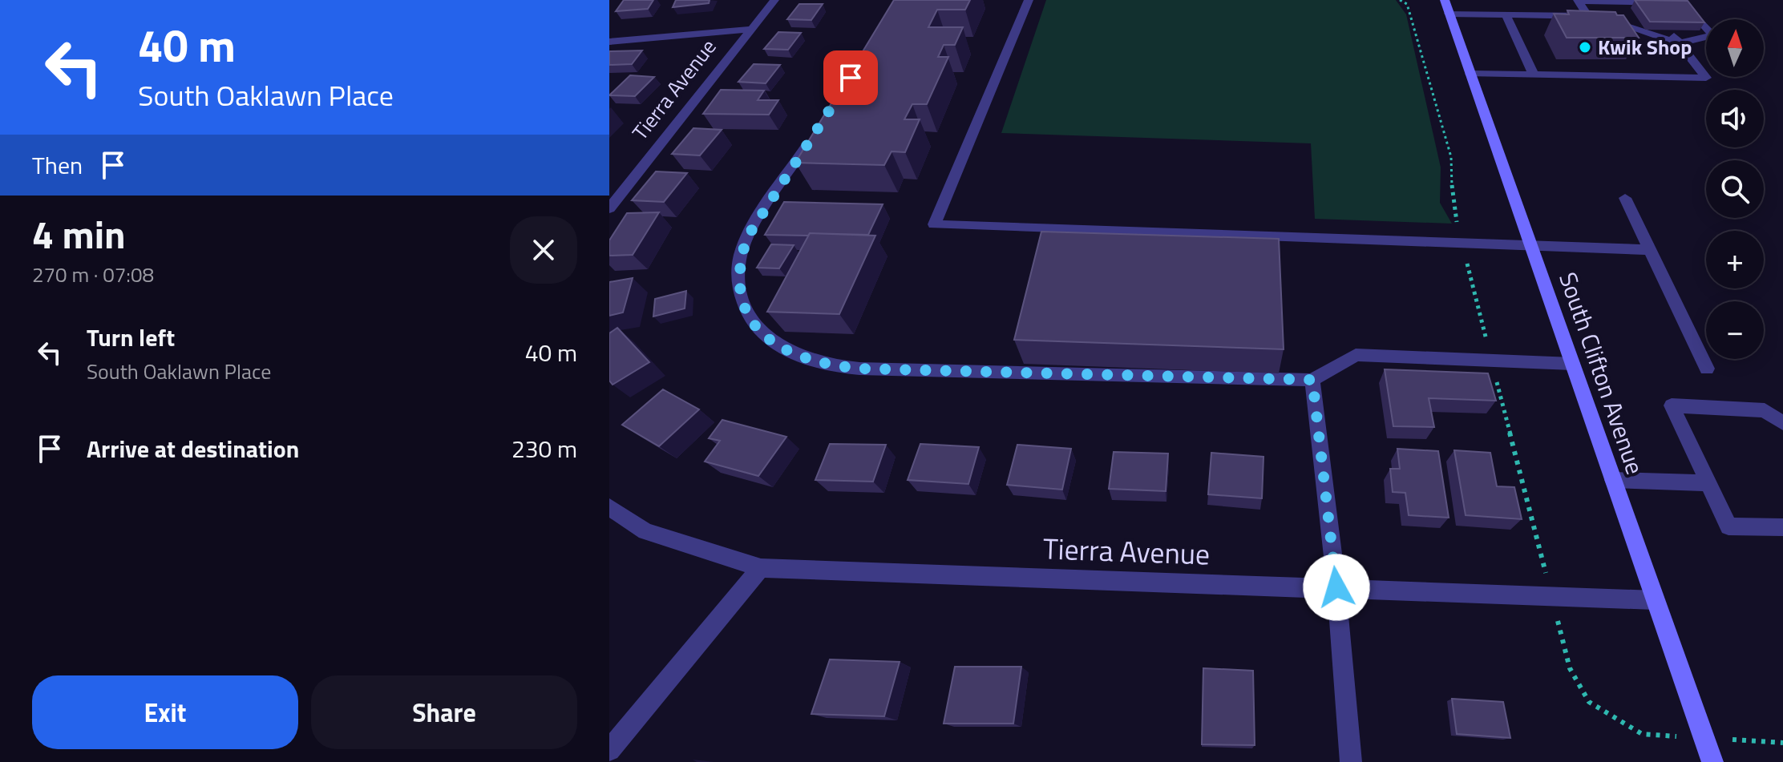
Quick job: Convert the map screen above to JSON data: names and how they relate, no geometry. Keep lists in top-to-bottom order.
{
  "streets": {
    "street": ["Tierra Avenue", "South Clifton Avenue"]
  },
  "crossings": [
    ["Tierra Avenue", "South Clifton Avenue"]
  ],
  "places": ["Kwik Shop"],
  "north": "top",
  "page": {
    "turn": ["40 m", "South Oaklawn Place"],
    "map_buttons": ["+", "−"],
    "then": "Then",
    "heading": ["4 min", "270 m · 07:08"],
    "list": [
      {
        "name": "Turn left",
        "note": "South Oaklawn Place",
        "value": "40 m"
      },
      {
        "name": "Arrive at destination",
        "value": "230 m"
      }
    ],
    "buttons": ["Exit", "Share"]
  }
}
